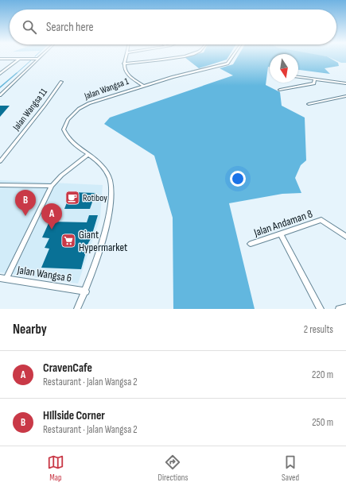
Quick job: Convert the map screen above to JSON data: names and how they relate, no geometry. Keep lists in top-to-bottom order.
{
  "streets": {
    "street": [
      "Jalan Wangsa 1",
      "Jalan Wangsa 11",
      "Jalan Andaman 8",
      "Jalan Wangsa 6"
    ]
  },
  "crossings": [
    ["Jalan Wangsa 1", "Jalan Wangsa 6"]
  ],
  "places": {
    "cafe": ["Rotiboy"],
    "supermarket": ["Giant Hypermarket"]
  },
  "north": "bottom",
  "page": {
    "search": "Search here",
    "pins": ["B", "A"],
    "heading": ["Nearby", "2 results"],
    "list": [
      {
        "mark": "A",
        "name": "CravenCafe",
        "note": "Restaurant · Jalan Wangsa 2",
        "value": "220 m"
      },
      {
        "mark": "B",
        "name": "HIllside Corner",
        "note": "Restaurant · Jalan Wangsa 2",
        "value": "250 m"
      }
    ],
    "nav": ["Map", "Directions", "Saved"]
  }
}
